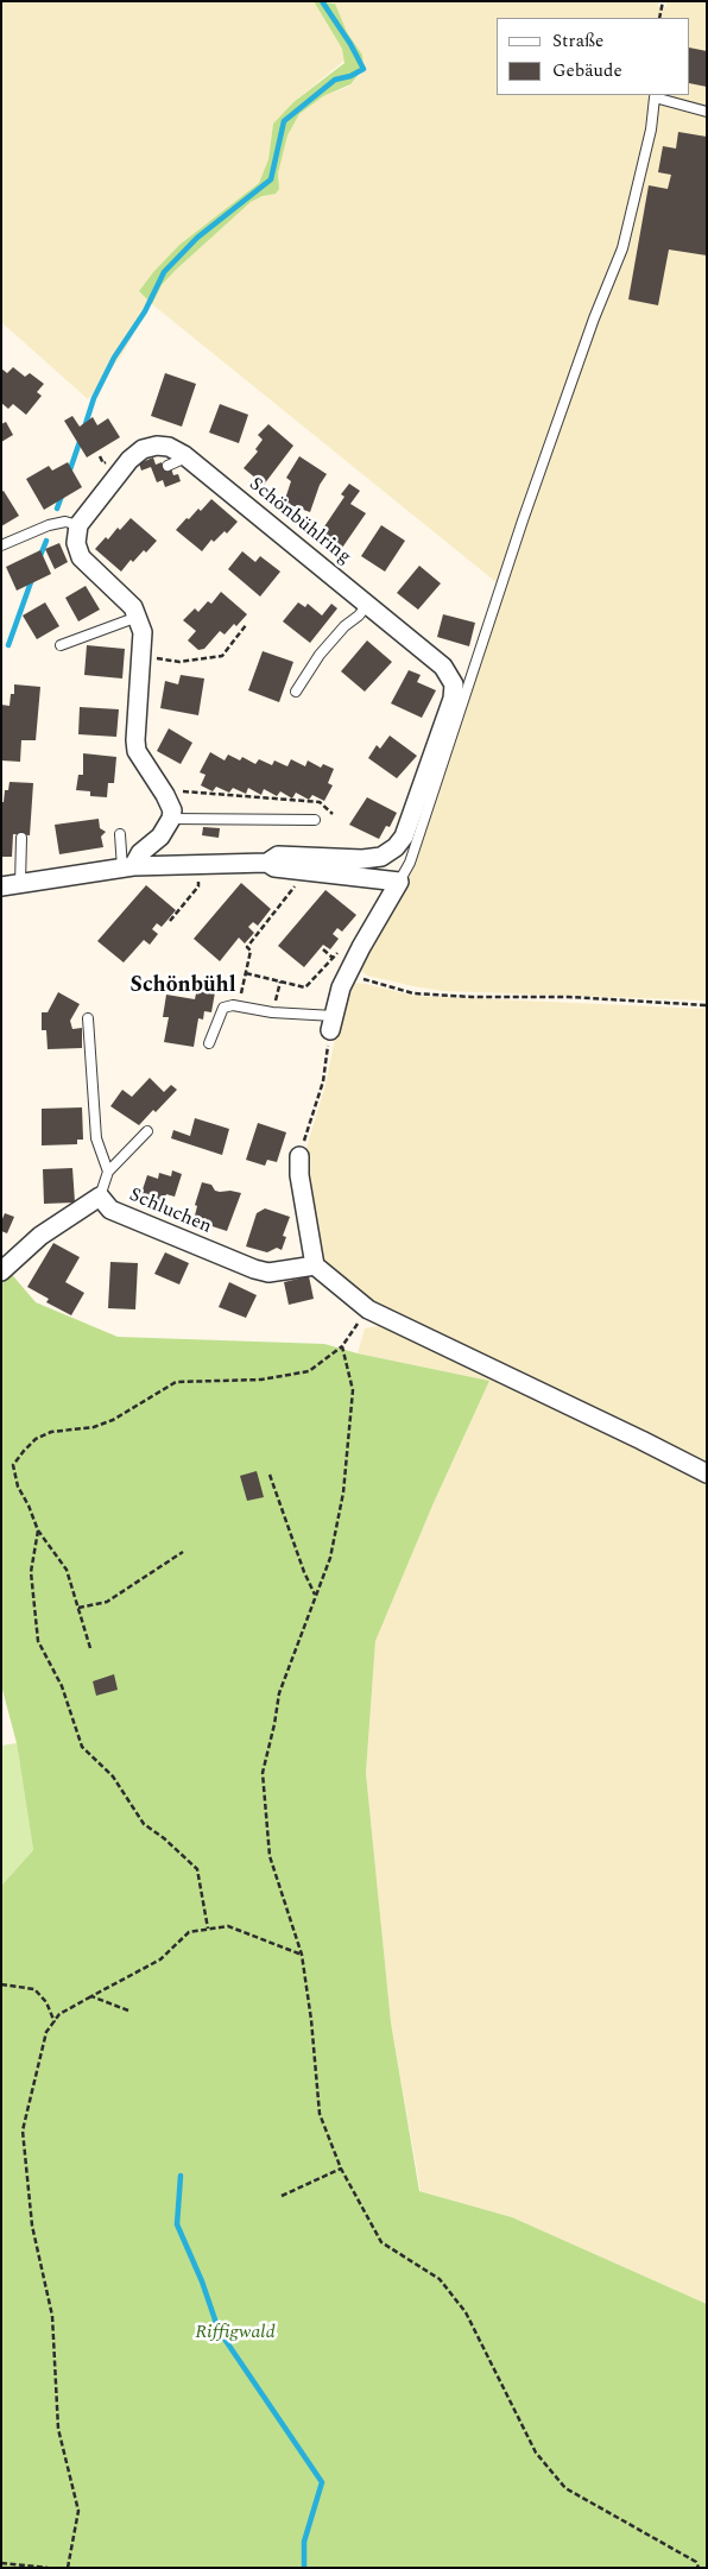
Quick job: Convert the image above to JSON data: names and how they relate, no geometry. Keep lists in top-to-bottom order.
{
  "streets": {
    "street": ["Schönbühlring", "Schluchen"]
  },
  "districts": ["Schönbühl"],
  "parks": ["Riffigwald"],
  "legend": ["Straße", "Gebäude"]
}
